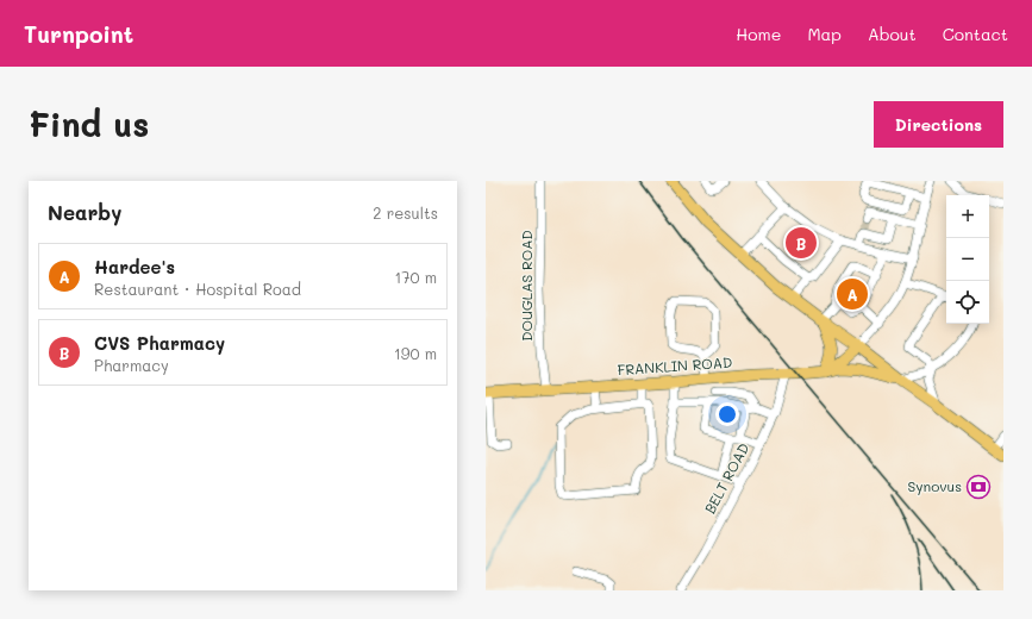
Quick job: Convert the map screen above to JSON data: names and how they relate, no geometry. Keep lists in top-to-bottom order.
{
  "streets": {
    "main road": ["FRANKLIN ROAD"],
    "street": ["DOUGLAS ROAD", "BELT ROAD"]
  },
  "crossings": [
    ["DOUGLAS ROAD", "FRANKLIN ROAD"],
    ["FRANKLIN ROAD", "BELT ROAD"]
  ],
  "places": {
    "bank": ["Synovus"]
  },
  "page": {
    "header": "Turnpoint",
    "nav": [
      "Home",
      "Map",
      "About",
      "Contact"
    ],
    "buttons": "Directions",
    "title": "Find us",
    "heading": ["Nearby", "2 results"],
    "map_buttons": ["+", "−"],
    "pins": ["B", "A"],
    "list": [
      {
        "mark": "A",
        "name": "Hardee's",
        "note": "Restaurant · Hospital Road",
        "value": "170 m"
      },
      {
        "mark": "B",
        "name": "CVS Pharmacy",
        "note": "Pharmacy",
        "value": "190 m"
      }
    ]
  }
}
